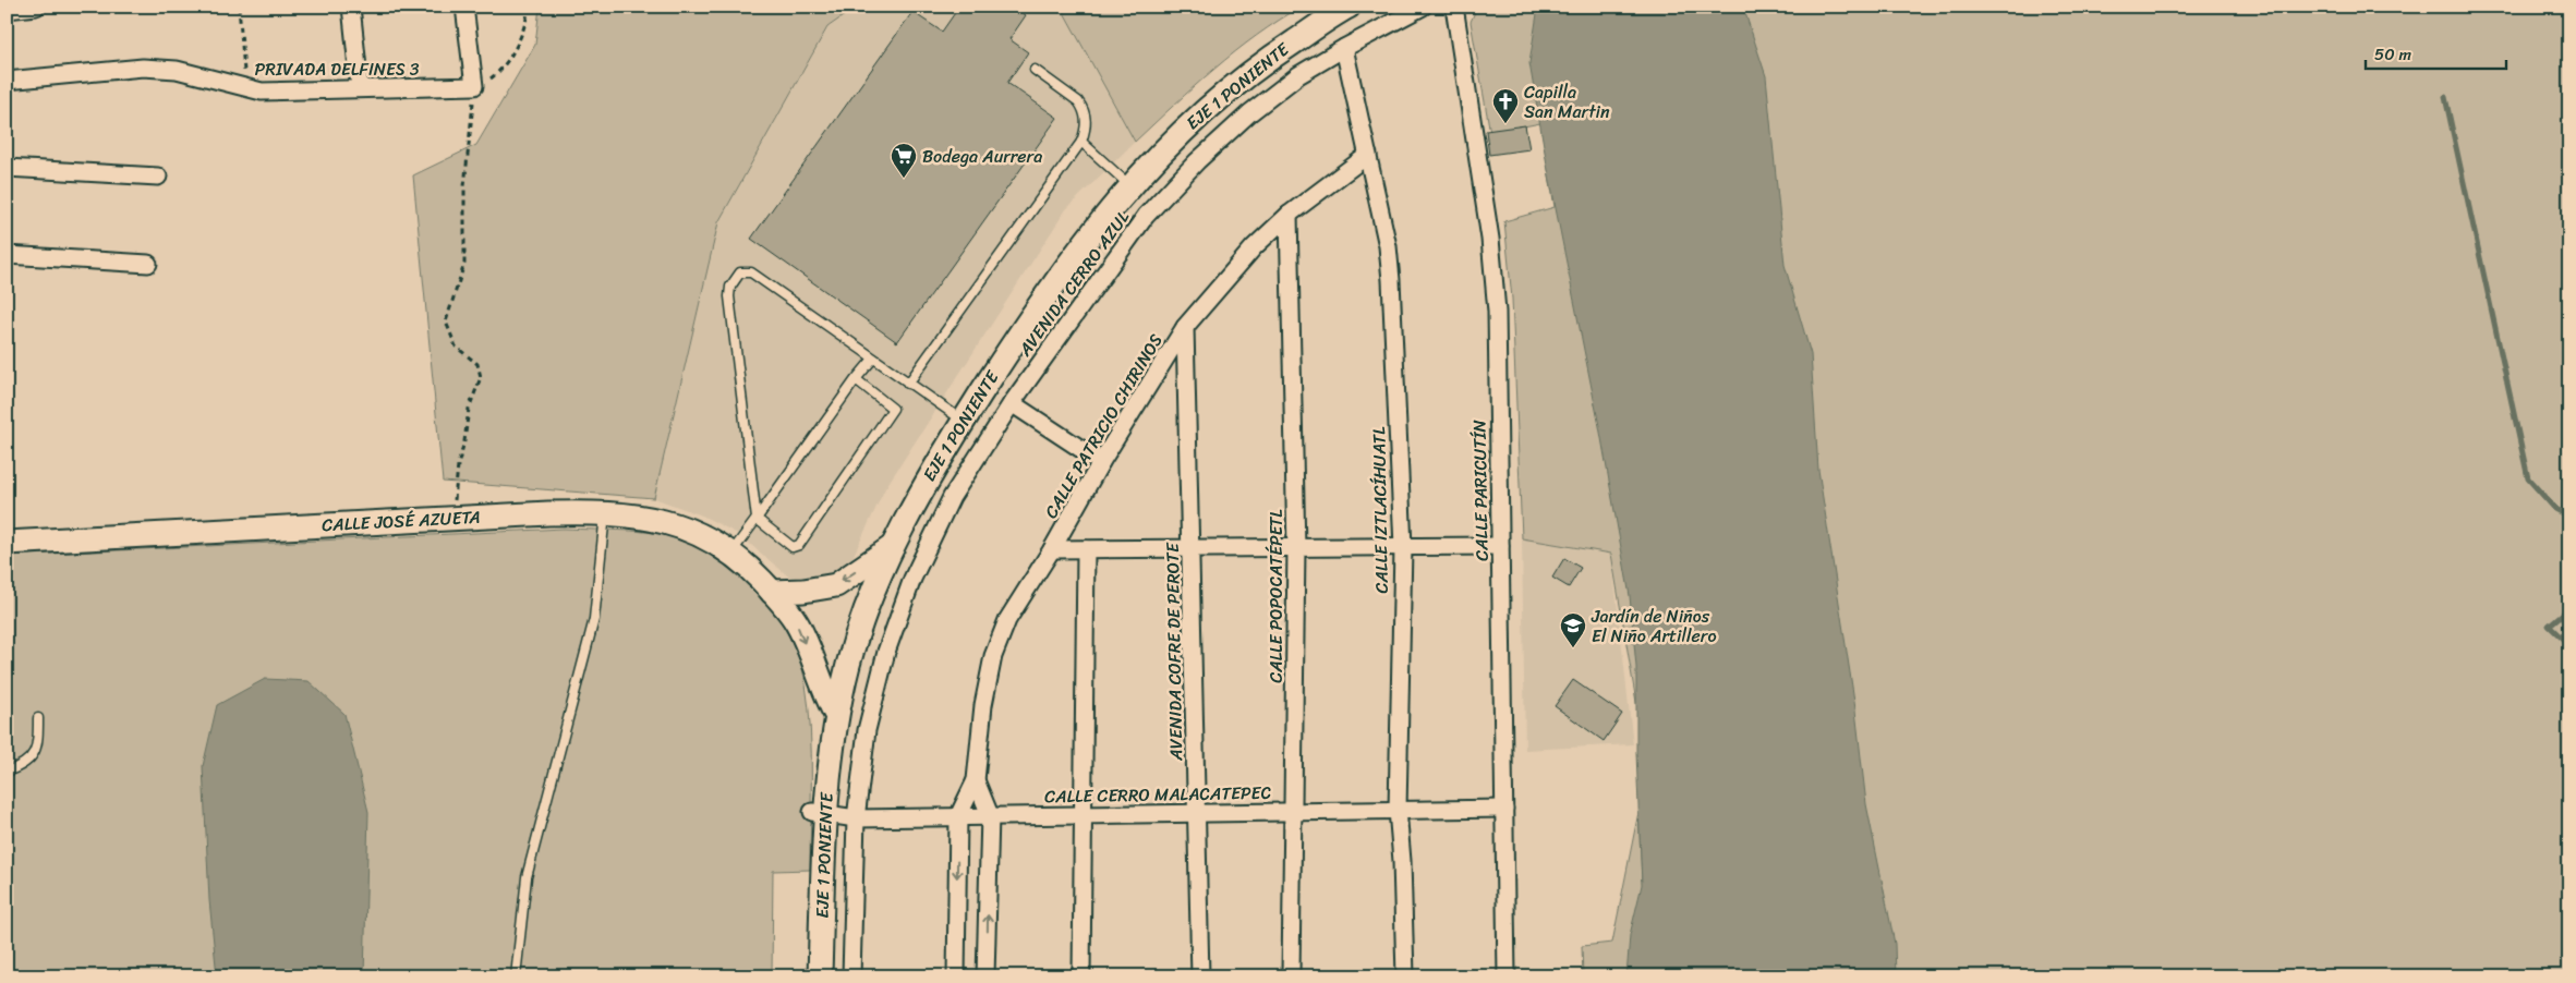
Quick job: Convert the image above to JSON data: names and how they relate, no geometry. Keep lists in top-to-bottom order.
{
  "streets": {
    "main road": ["EJE 1 PONIENTE", "CALLE JOSÉ AZUETA"],
    "street": [
      "PRIVADA DELFINES 3",
      "AVENIDA CERRO AZUL",
      "CALLE PATRICIO CHIRINOS",
      "CALLE PARICUTÍN",
      "CALLE IZTLACÍHUATL",
      "CALLE POPOCATÉPETL",
      "AVENIDA COFRE DE PEROTE",
      "CALLE CERRO MALACATEPEC"
    ]
  },
  "crossings": [
    ["EJE 1 PONIENTE", "CALLE JOSÉ AZUETA"],
    ["EJE 1 PONIENTE", "CALLE CERRO MALACATEPEC"],
    ["AVENIDA CERRO AZUL", "CALLE IZTLACÍHUATL"],
    ["AVENIDA CERRO AZUL", "CALLE CERRO MALACATEPEC"],
    ["CALLE PATRICIO CHIRINOS", "CALLE IZTLACÍHUATL"],
    ["CALLE PATRICIO CHIRINOS", "CALLE POPOCATÉPETL"],
    ["CALLE PATRICIO CHIRINOS", "AVENIDA COFRE DE PEROTE"],
    ["CALLE PATRICIO CHIRINOS", "CALLE CERRO MALACATEPEC"],
    ["CALLE PARICUTÍN", "CALLE CERRO MALACATEPEC"],
    ["CALLE IZTLACÍHUATL", "CALLE CERRO MALACATEPEC"],
    ["CALLE POPOCATÉPETL", "CALLE CERRO MALACATEPEC"],
    ["AVENIDA COFRE DE PEROTE", "CALLE CERRO MALACATEPEC"]
  ],
  "places": {
    "church": ["Capilla San Martin"],
    "supermarket": ["Bodega Aurrera"],
    "school or university": ["Jardín de Niños El Niño Artillero"]
  },
  "scale_bar": "50 m"
}
